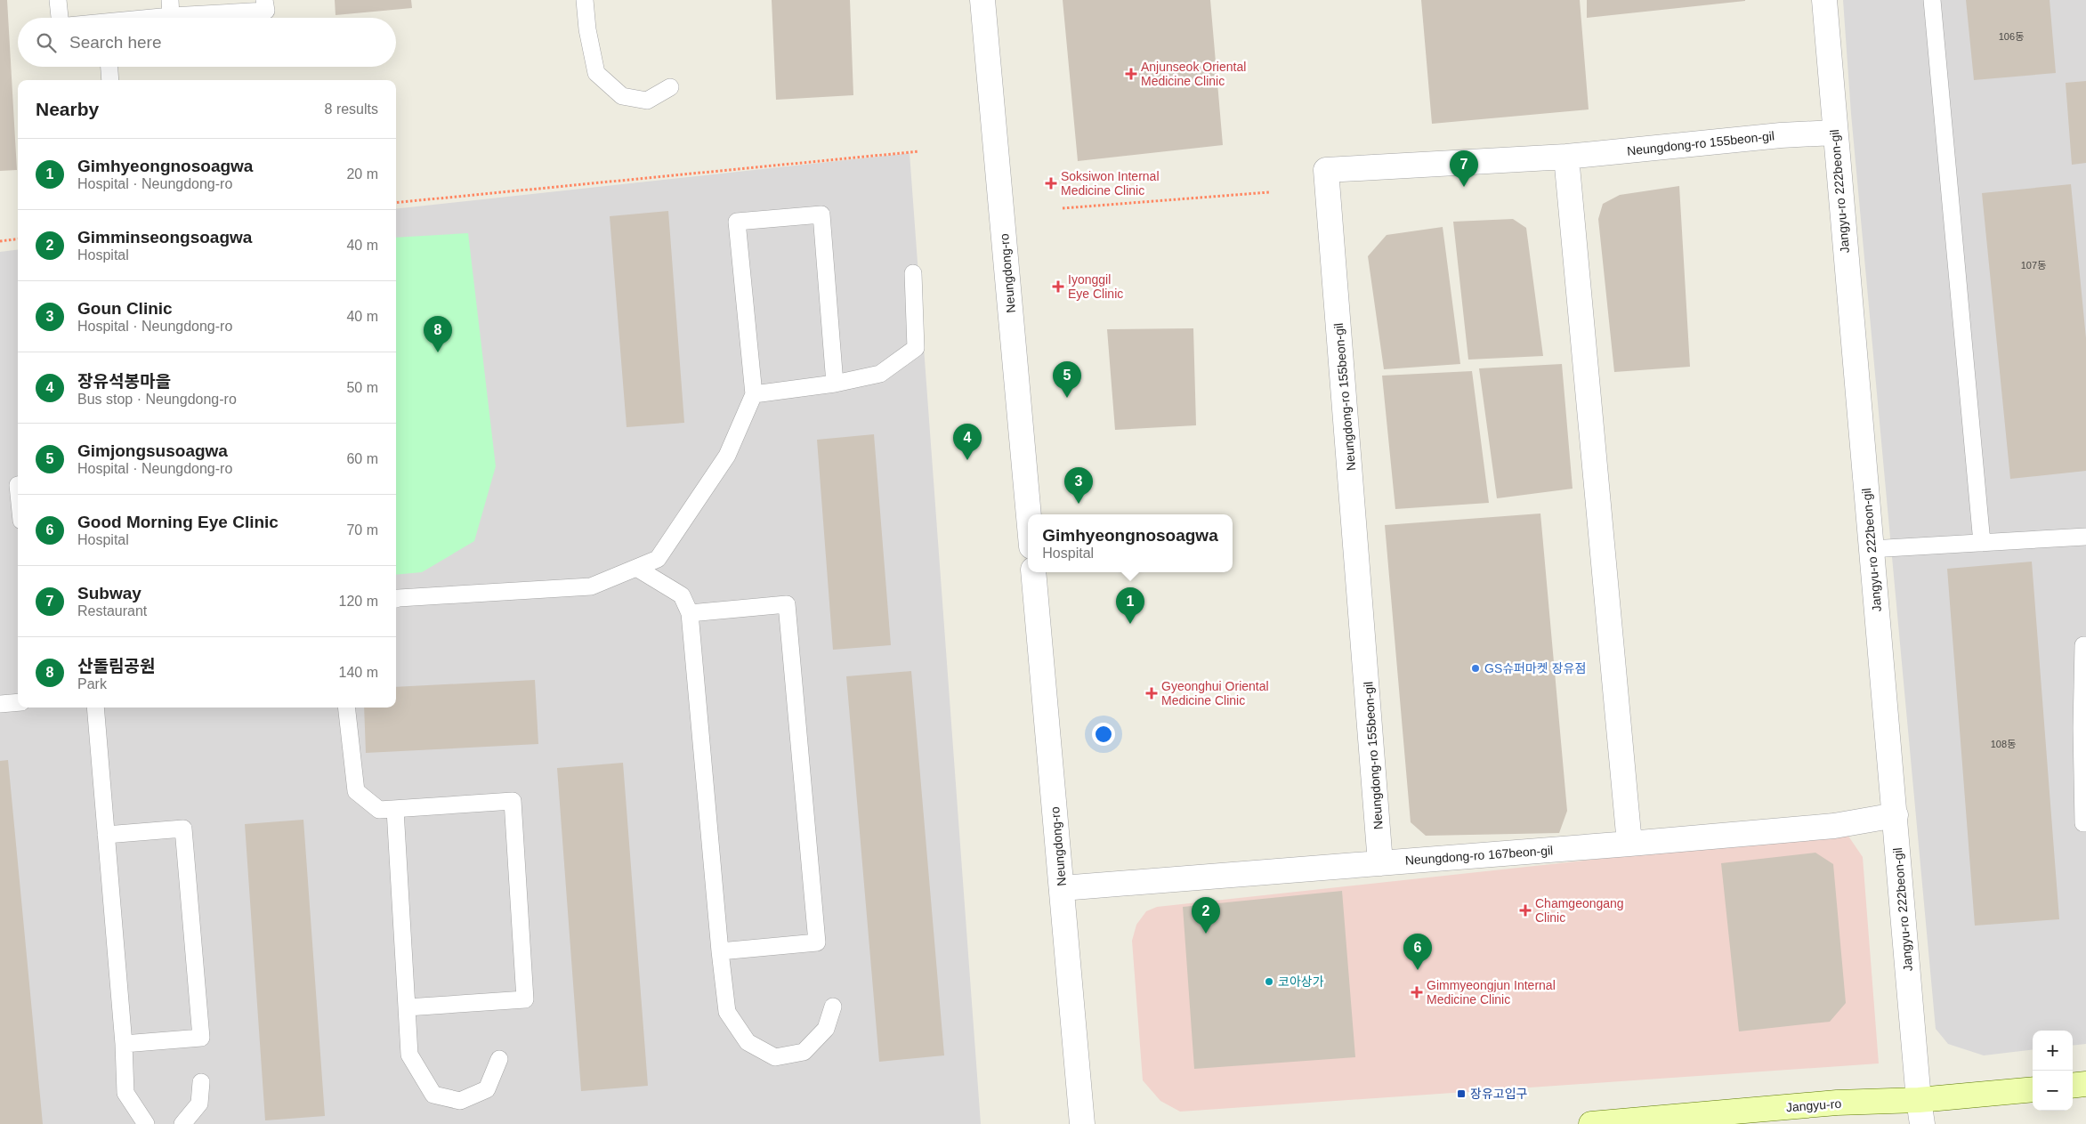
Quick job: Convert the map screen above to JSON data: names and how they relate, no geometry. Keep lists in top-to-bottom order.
{
  "streets": {
    "main road": ["Jangyu-ro"],
    "street": [
      "Neungdong-ro 155beon-gil",
      "Jangyu-ro 222beon-gil",
      "Neungdong-ro",
      "Neungdong-ro 167beon-gil"
    ]
  },
  "crossings": [
    ["Neungdong-ro 155beon-gil", "Jangyu-ro 222beon-gil"],
    ["Neungdong-ro 155beon-gil", "Neungdong-ro 167beon-gil"],
    ["Jangyu-ro 222beon-gil", "Neungdong-ro 167beon-gil"],
    ["Jangyu-ro 222beon-gil", "Jangyu-ro"],
    ["Neungdong-ro", "Neungdong-ro 167beon-gil"]
  ],
  "places": {
    "health": [
      "Anjunseok Oriental Medicine Clinic",
      "Soksiwon Internal Medicine Clinic",
      "Iyonggil Eye Clinic",
      "Gyeonghui Oriental Medicine Clinic",
      "Chamgeongang Clinic",
      "Gimmyeongjun Internal Medicine Clinic"
    ],
    "other": ["GS슈퍼마켓 장유점", "코아상가"],
    "transit": ["장유고입구"]
  },
  "house_numbers": ["106동", "107동", "108동"],
  "page": {
    "search": "Search here",
    "heading": ["Nearby", "8 results"],
    "list": [
      {
        "mark": "1",
        "name": "Gimhyeongnosoagwa",
        "note": "Hospital · Neungdong-ro",
        "value": "20 m"
      },
      {
        "mark": "2",
        "name": "Gimminseongsoagwa",
        "note": "Hospital",
        "value": "40 m"
      },
      {
        "mark": "3",
        "name": "Goun Clinic",
        "note": "Hospital · Neungdong-ro",
        "value": "40 m"
      },
      {
        "mark": "4",
        "name": "장유석봉마을",
        "note": "Bus stop · Neungdong-ro",
        "value": "50 m"
      },
      {
        "mark": "5",
        "name": "Gimjongsusoagwa",
        "note": "Hospital · Neungdong-ro",
        "value": "60 m"
      },
      {
        "mark": "6",
        "name": "Good Morning Eye Clinic",
        "note": "Hospital",
        "value": "70 m"
      },
      {
        "mark": "7",
        "name": "Subway",
        "note": "Restaurant",
        "value": "120 m"
      },
      {
        "mark": "8",
        "name": "산돌림공원",
        "note": "Park",
        "value": "140 m"
      }
    ],
    "pins": [
      "7",
      "8",
      "5",
      "4",
      "3",
      "1",
      "2",
      "6"
    ],
    "popup": ["Gimhyeongnosoagwa", "Hospital"],
    "map_buttons": ["+", "−"]
  }
}
